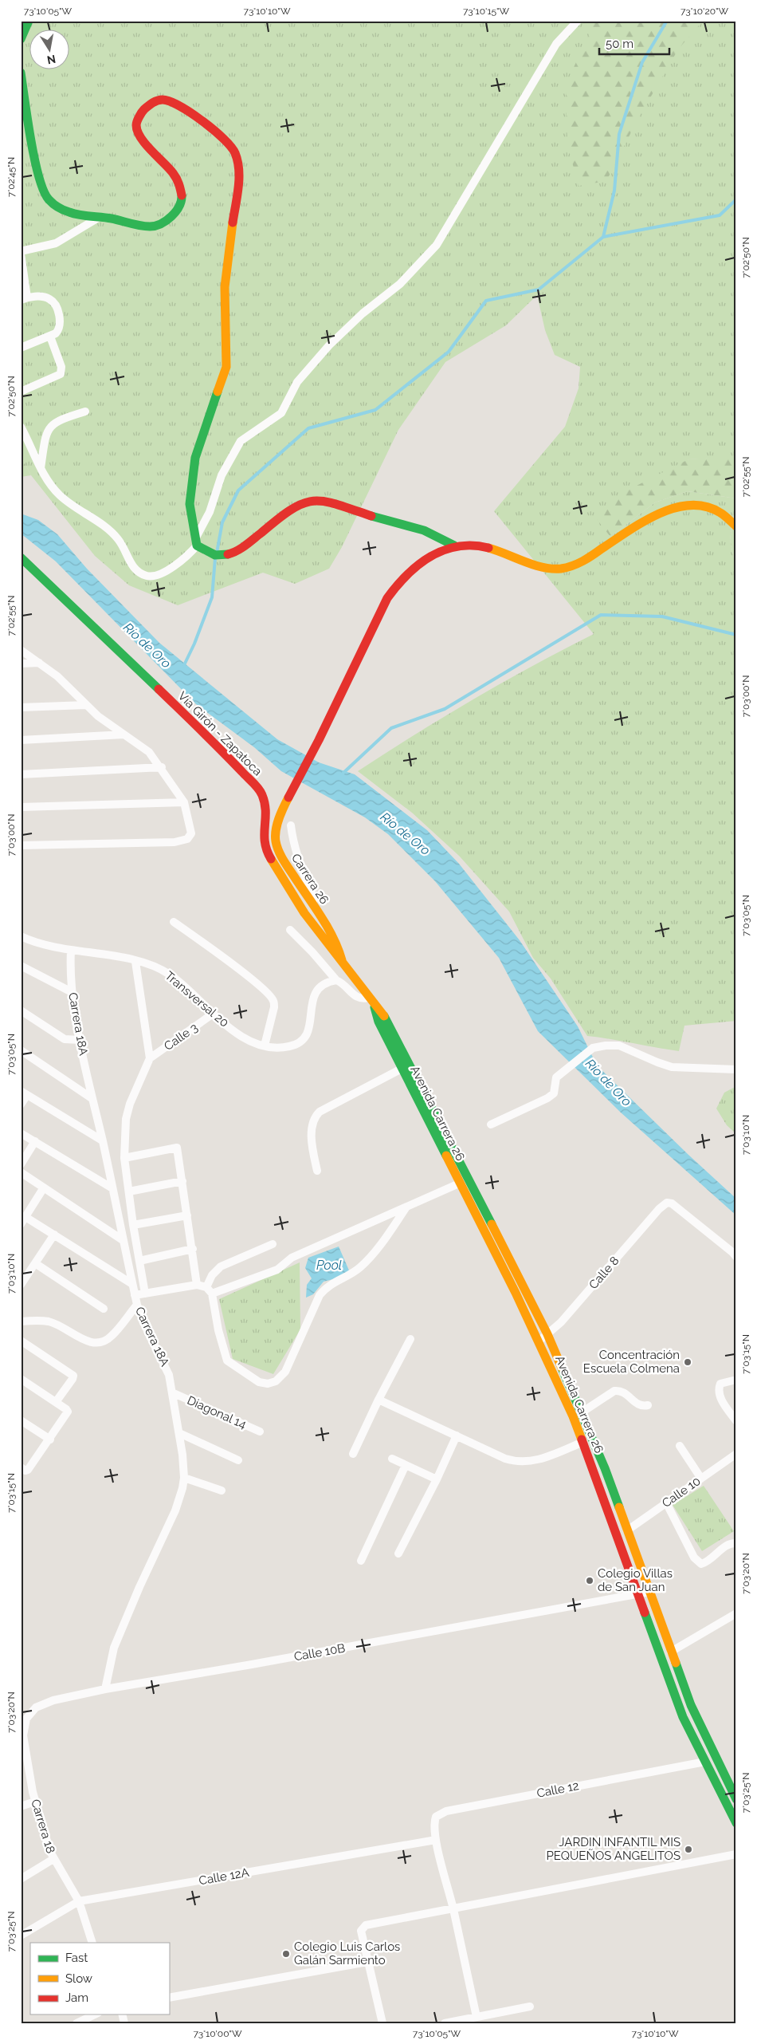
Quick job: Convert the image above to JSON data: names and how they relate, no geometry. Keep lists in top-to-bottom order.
{
  "streets": {
    "main road": ["Vía Girón - Zapatoca", "Carrera 26", "Avenida Carrera 26"],
    "street": [
      "Transversal 20",
      "Carrera 18A",
      "Calle 3",
      "Calle 8",
      "Diagonal 14",
      "Calle 10",
      "Calle 10B",
      "Calle 12",
      "Carrera 18",
      "Calle 12A"
    ]
  },
  "crossings": [
    ["Vía Girón - Zapatoca", "Carrera 26"],
    ["Vía Girón - Zapatoca", "Avenida Carrera 26"],
    ["Carrera 26", "Avenida Carrera 26"],
    ["Transversal 20", "Carrera 18A"],
    ["Transversal 20", "Calle 3"],
    ["Carrera 18A", "Diagonal 14"],
    ["Carrera 18A", "Calle 10B"],
    ["Avenida Carrera 26", "Calle 8"],
    ["Avenida Carrera 26", "Calle 10"],
    ["Avenida Carrera 26", "Calle 10B"],
    ["Avenida Carrera 26", "Calle 12"],
    ["Calle 10B", "Carrera 18"],
    ["Calle 12", "Calle 12A"],
    ["Carrera 18", "Calle 12A"]
  ],
  "water": ["Río de Oro", "Pool"],
  "places": [
    "Concentración Escuela Colmena",
    "Colegio Villas de San Juan",
    "JARDIN INFANTIL MIS PEQUEÑOS ANGELITOS",
    "Colegio Luis Carlos Galán Sarmiento"
  ],
  "legend": ["Fast", "Slow", "Jam"],
  "scale_bar": "50 m",
  "north": "bottom",
  "coordinates": [
    "73°10'05\"W",
    "73°10'10\"W",
    "73°10'15\"W",
    "73°10'20\"W",
    "7°02'45\"N",
    "7°02'50\"N",
    "7°02'55\"N",
    "7°03'00\"N",
    "7°03'05\"N",
    "7°03'10\"N",
    "7°03'15\"N",
    "7°03'20\"N",
    "7°03'25\"N",
    "73°10'00\"W"
  ]
}
